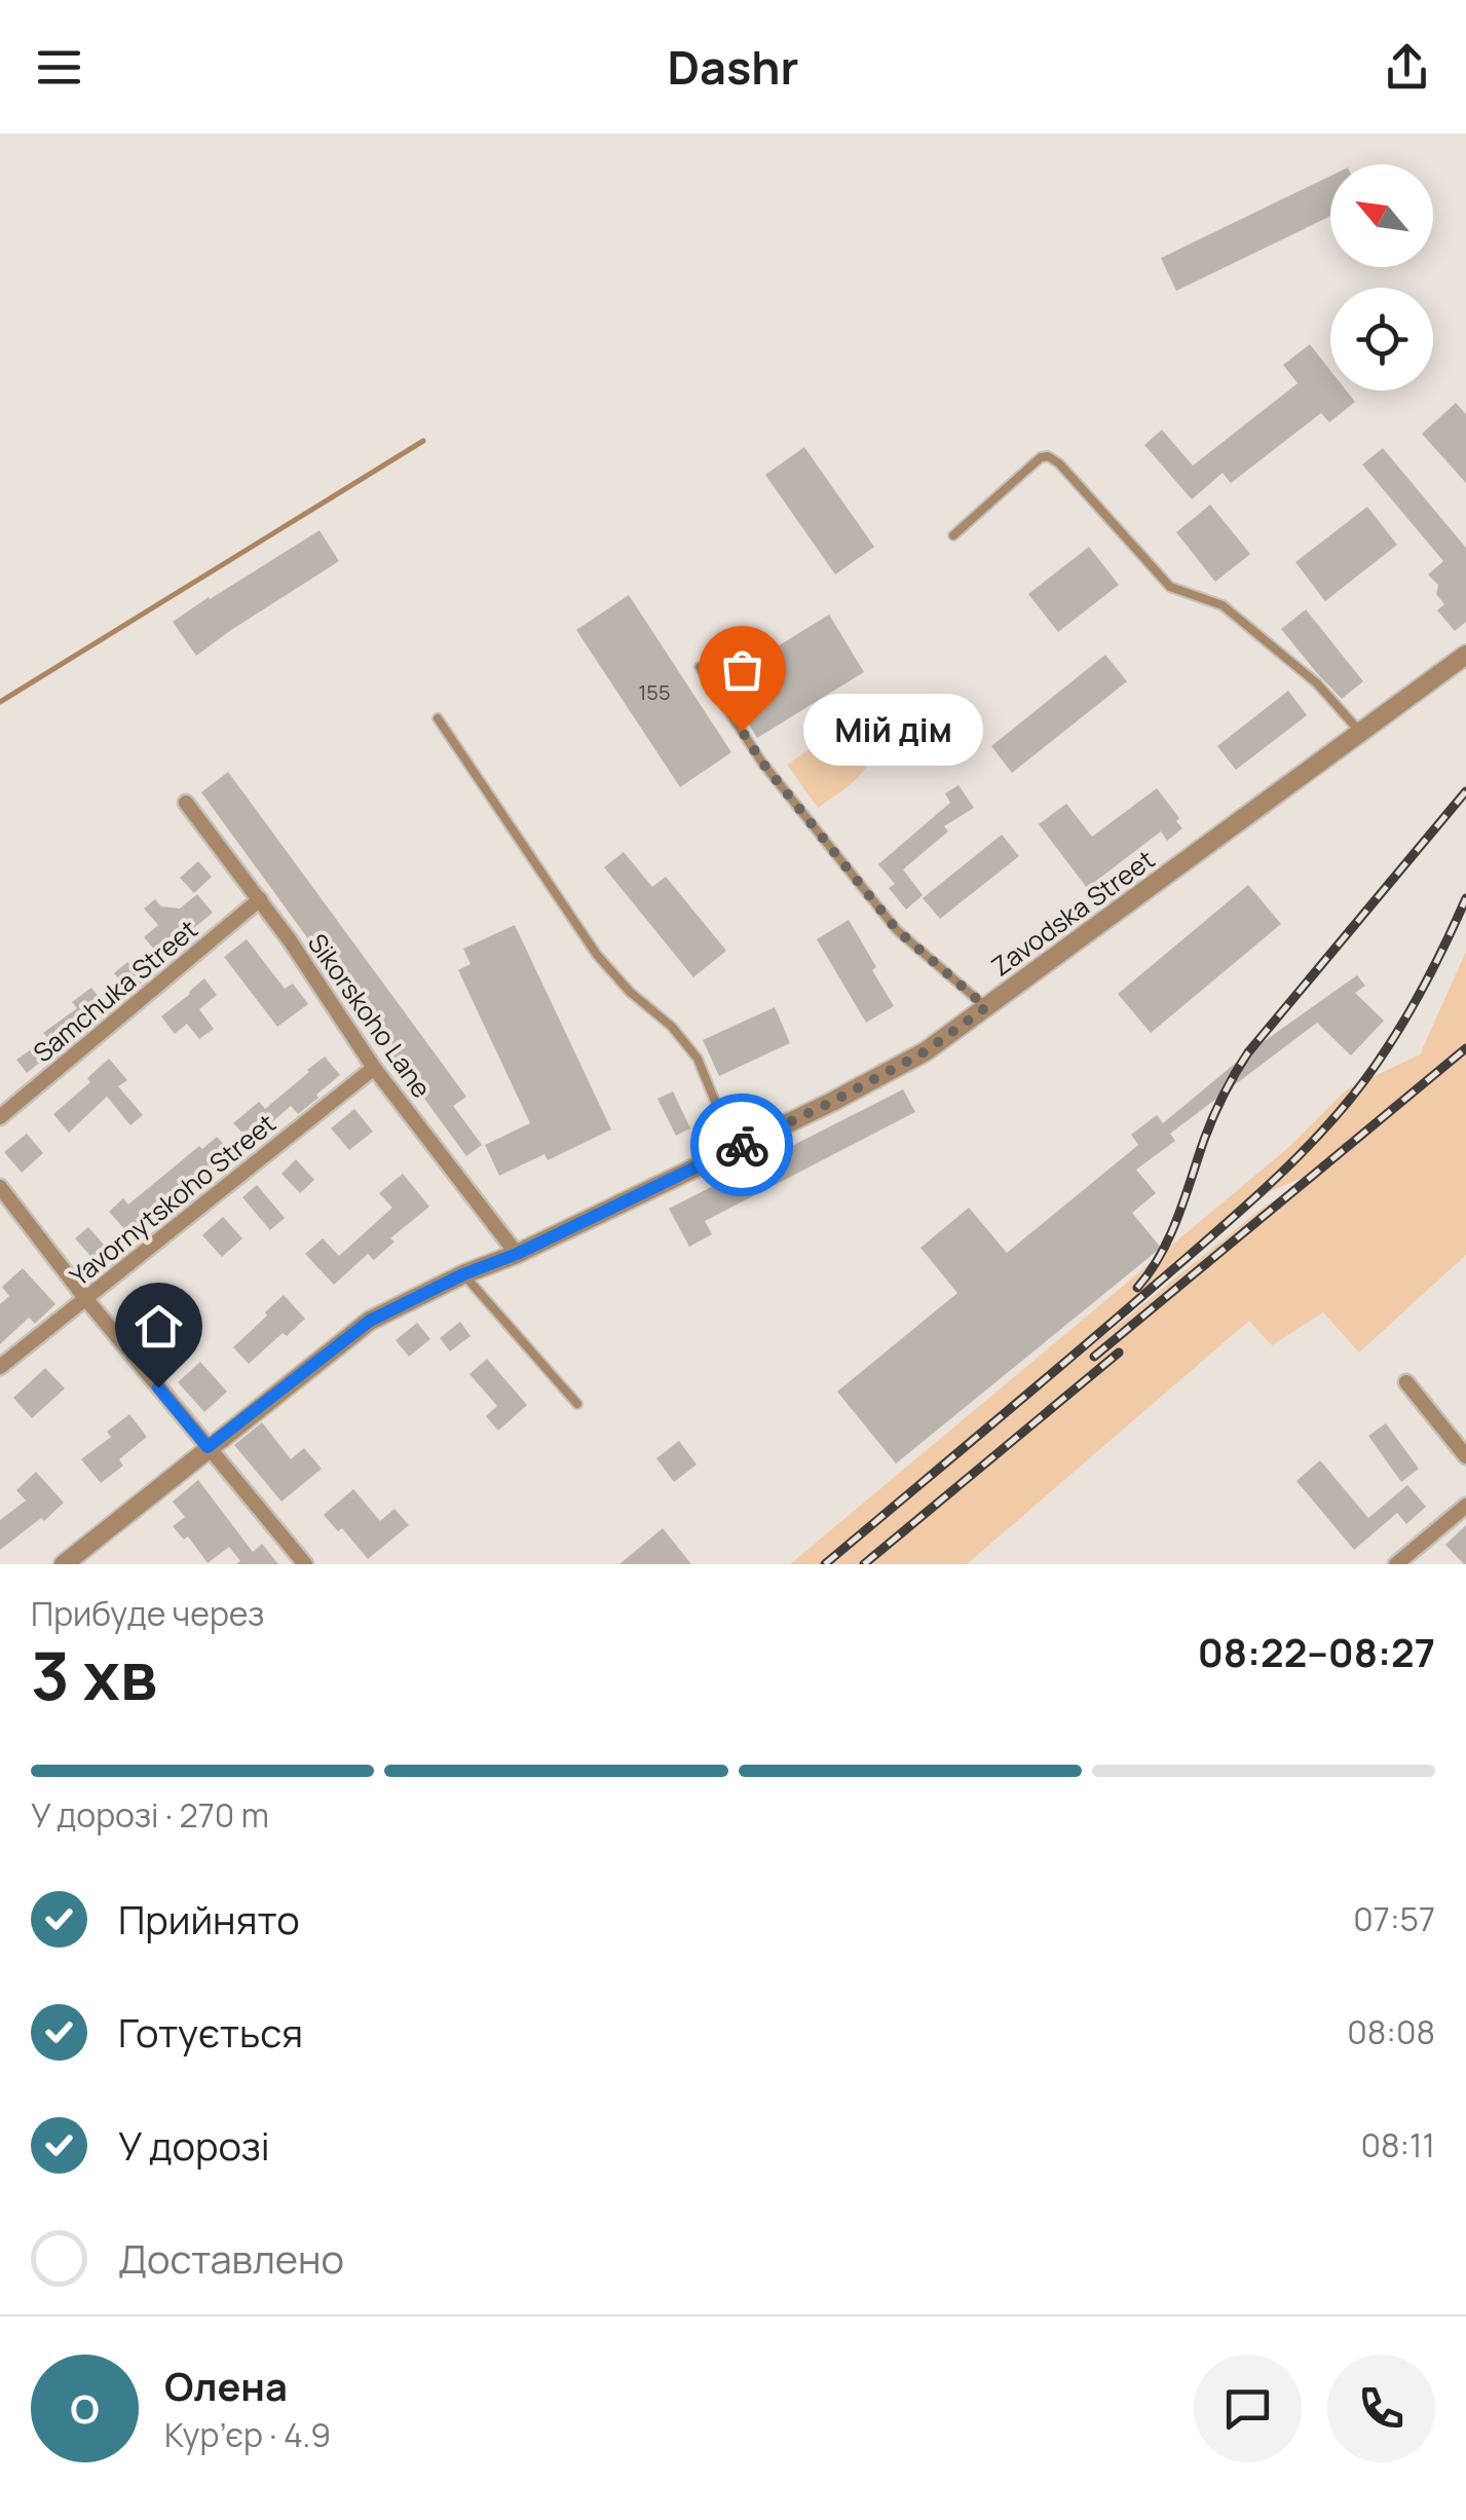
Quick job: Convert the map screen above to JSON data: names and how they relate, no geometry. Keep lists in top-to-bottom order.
{
  "streets": {
    "street": [
      "Zavodska Street",
      "Samchuka Street",
      "Sikorskoho Lane",
      "Yavornytskoho Street"
    ]
  },
  "crossings": [
    ["Zavodska Street", "Sikorskoho Lane"],
    ["Samchuka Street", "Sikorskoho Lane"],
    ["Sikorskoho Lane", "Yavornytskoho Street"]
  ],
  "places": ["Мій дім"],
  "house_numbers": ["155"],
  "north": "top left",
  "page": {
    "header": "Dashr",
    "bubble": "Мій дім",
    "heading": ["3 хв", "Прибуде через", "08:22–08:27"],
    "panel": ["Олена", "Кур’єр · 4.9"],
    "bar": "У дорозі · 270 m",
    "list": [
      ["Прийнято", "07:57"],
      ["Готується", "08:08"],
      ["У дорозі", "08:11"],
      "Доставлено"
    ],
    "round": "О"
  }
}
